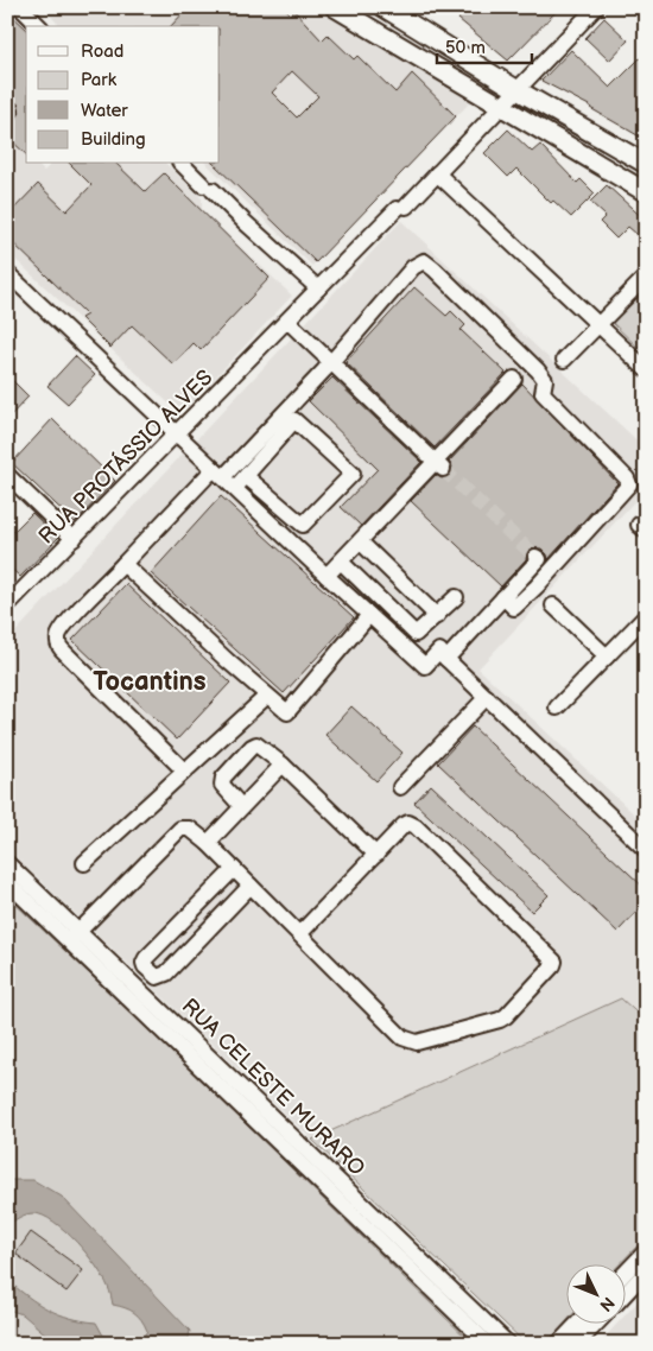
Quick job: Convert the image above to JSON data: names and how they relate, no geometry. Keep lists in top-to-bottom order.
{
  "streets": {
    "street": ["RUA PROTÁSSIO ALVES", "RUA CELESTE MURARO"]
  },
  "districts": ["Tocantins"],
  "legend": [
    "Road",
    "Park",
    "Water",
    "Building"
  ],
  "scale_bar": "50 m",
  "north": "bottom right"
}
